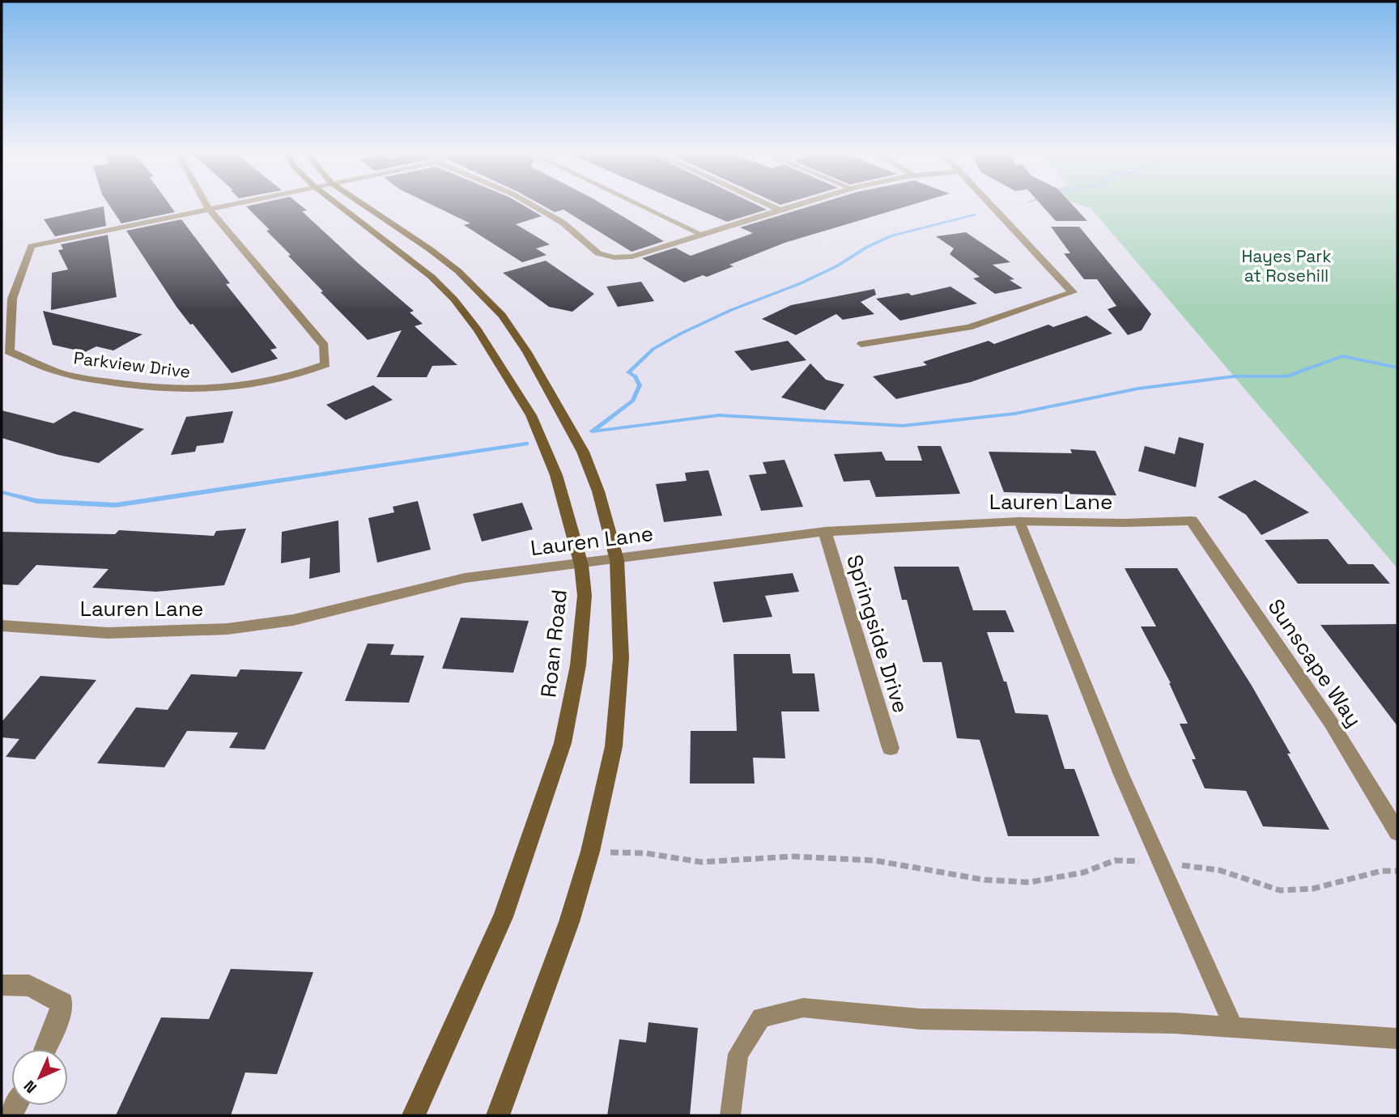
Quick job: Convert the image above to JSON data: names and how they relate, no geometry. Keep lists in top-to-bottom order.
{
  "streets": {
    "street": [
      "Parkview Drive",
      "Lauren Lane",
      "Springside Drive",
      "Roan Road",
      "Sunscape Way"
    ]
  },
  "crossings": [
    ["Lauren Lane", "Springside Drive"],
    ["Lauren Lane", "Roan Road"],
    ["Lauren Lane", "Sunscape Way"]
  ],
  "parks": ["Hayes Park at Rosehill"],
  "north": "bottom left"
}
